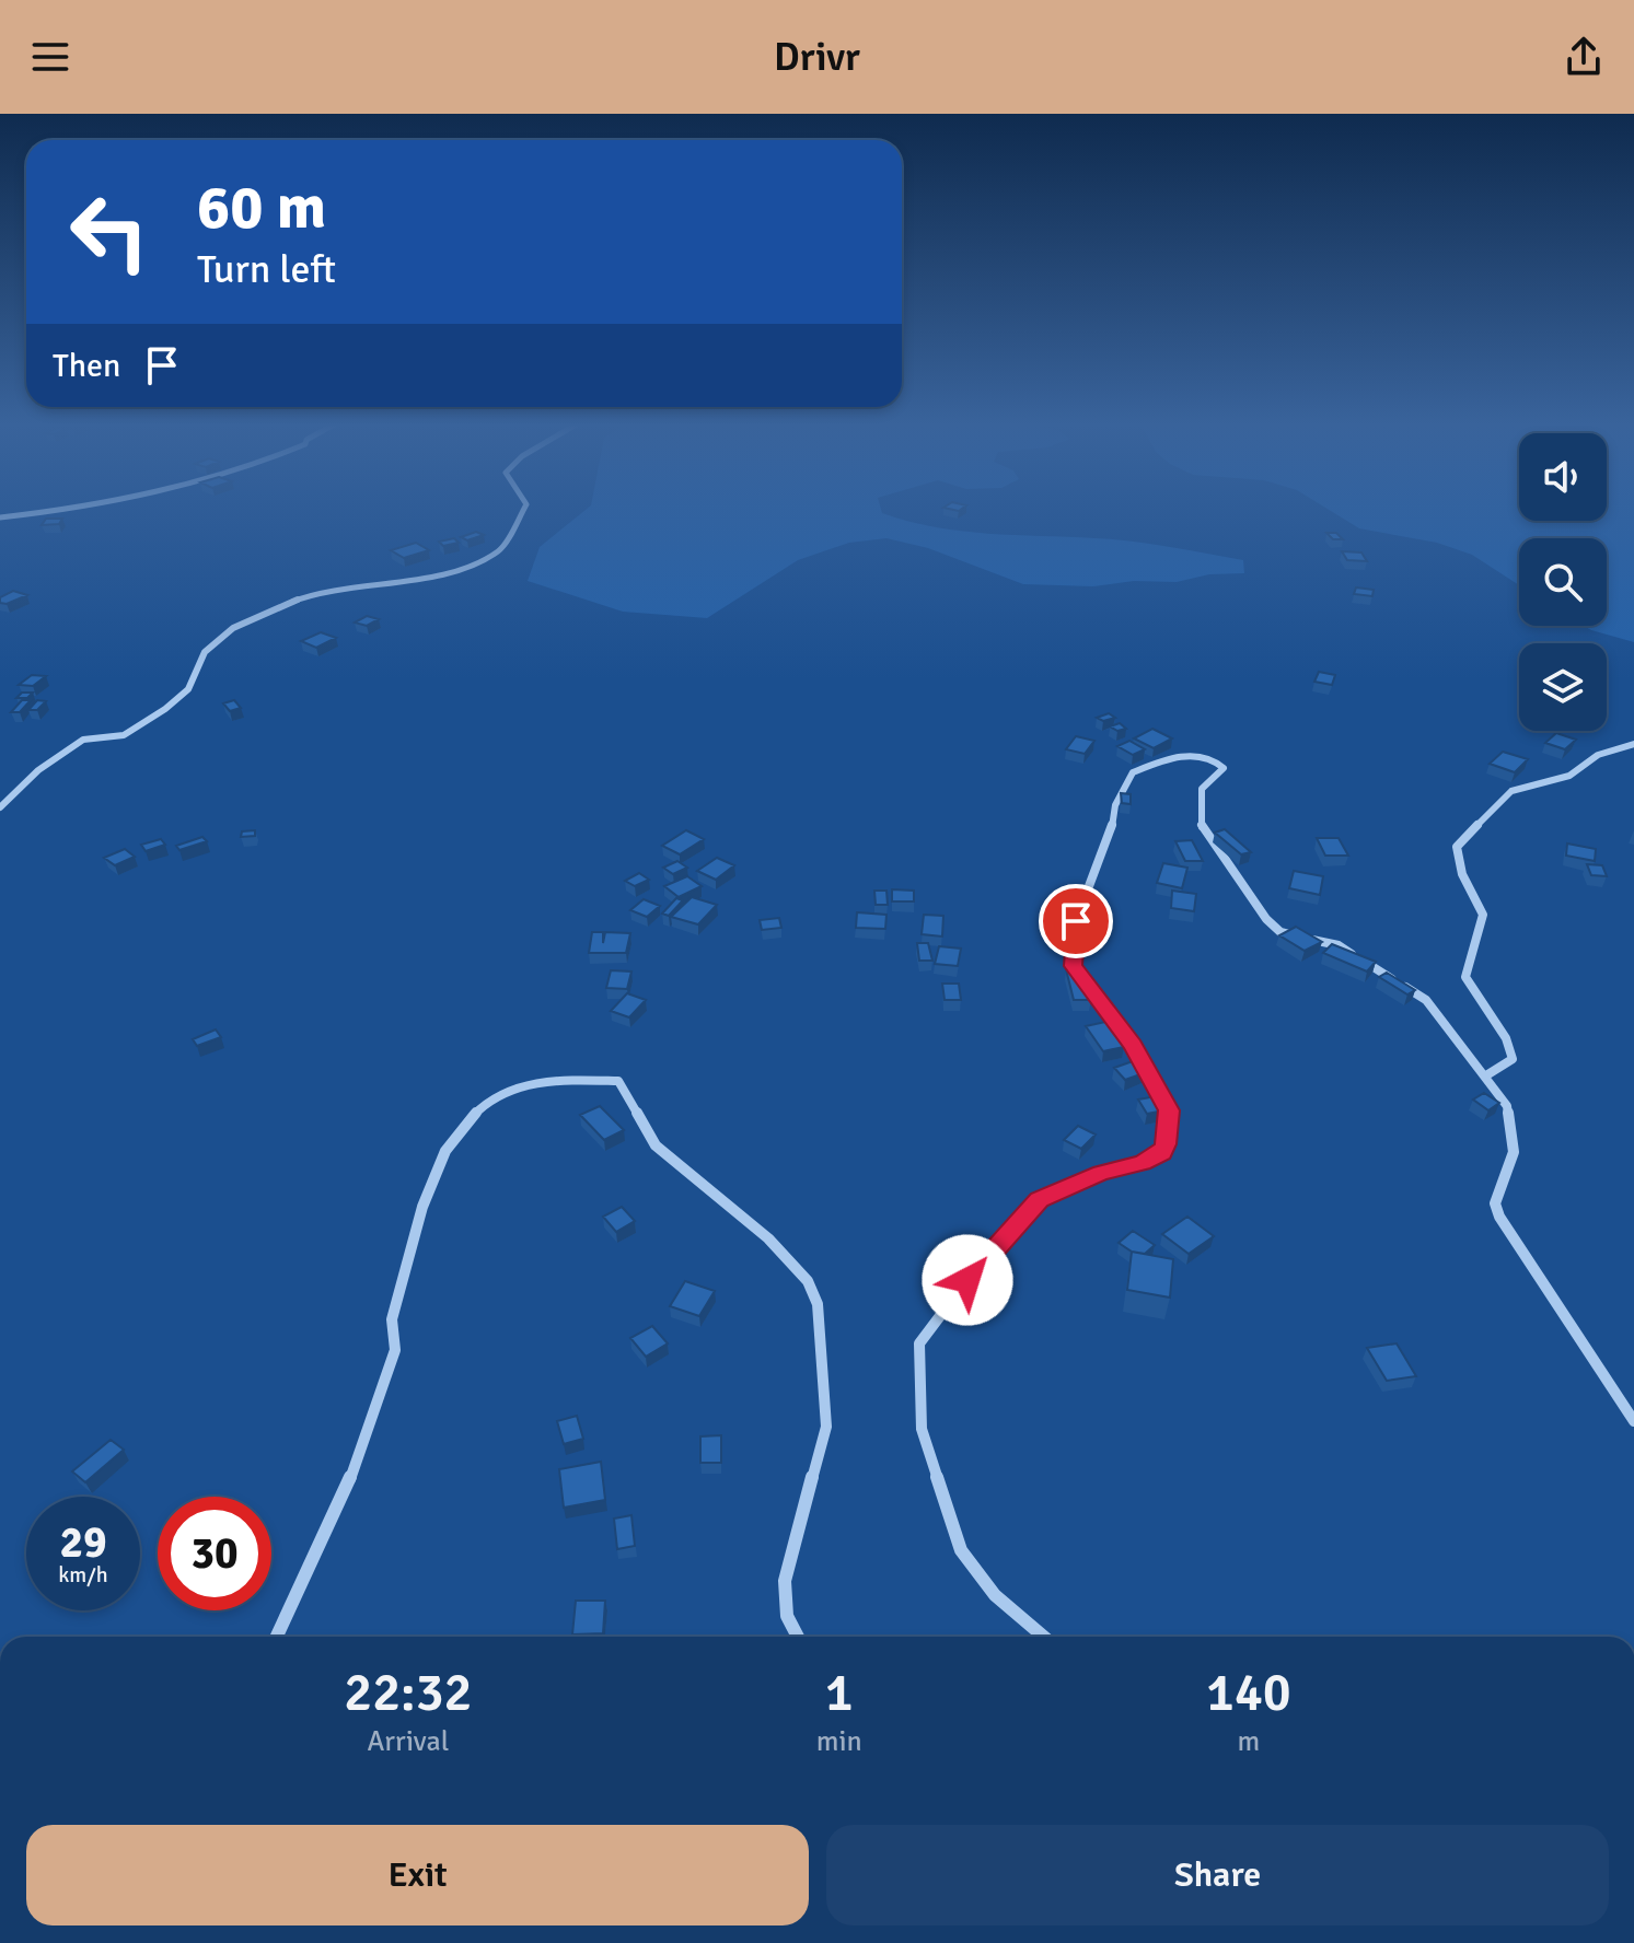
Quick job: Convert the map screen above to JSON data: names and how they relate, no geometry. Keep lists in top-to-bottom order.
{
  "page": {
    "header": "Drivr",
    "turn": ["60 m", "Turn left"],
    "then": "Then",
    "speed": "29 km/h",
    "limit": "30",
    "eta": [
      "22:32",
      "Arrival",
      "1",
      "min",
      "140",
      "m"
    ],
    "buttons": ["Exit", "Share"]
  }
}
